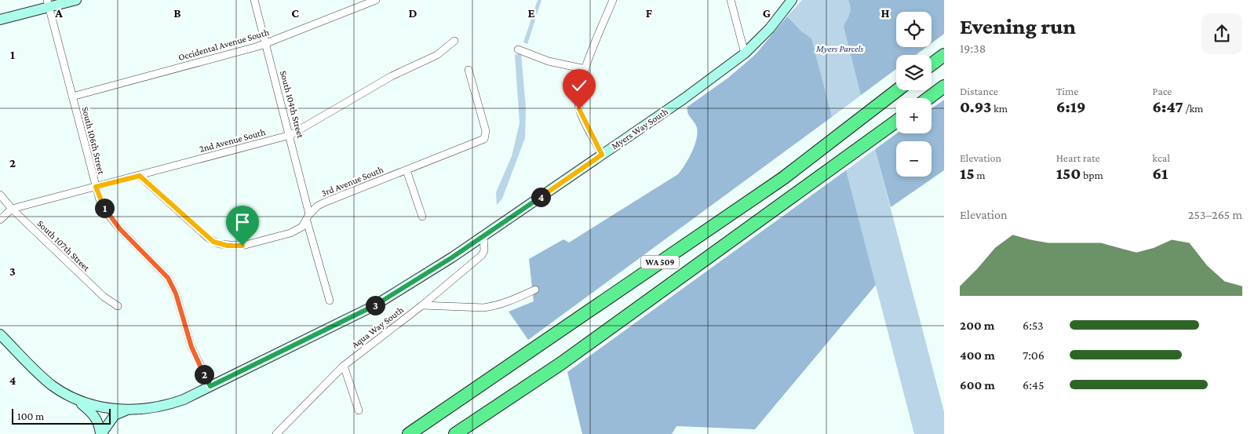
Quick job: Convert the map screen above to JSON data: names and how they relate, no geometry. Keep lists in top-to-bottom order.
{
  "streets": {
    "highway": ["WA 509"],
    "main road": ["Myers Way South"],
    "street": [
      "Occidental Avenue South",
      "South 104th Street",
      "South 106th Street",
      "2nd Avenue South",
      "3rd Avenue South",
      "South 107th Street",
      "Aqua Way South"
    ]
  },
  "crossings": [
    ["Occidental Avenue South", "South 104th Street"],
    ["Occidental Avenue South", "South 106th Street"],
    ["South 104th Street", "2nd Avenue South"],
    ["South 104th Street", "3rd Avenue South"],
    ["Myers Way South", "South 106th Street"],
    ["Myers Way South", "Aqua Way South"],
    ["South 106th Street", "2nd Avenue South"],
    ["2nd Avenue South", "3rd Avenue South"],
    ["2nd Avenue South", "South 107th Street"]
  ],
  "parks": ["Myers Parcels"],
  "scale_bar": "100 m",
  "page": {
    "heading": ["Evening run", "19:38"],
    "map_buttons": ["+", "−"],
    "stats": [
      ["Distance", "0.93 km"],
      ["Time", "6:19"],
      ["Pace", "6:47 /km"],
      ["Elevation", "15 m"],
      ["Heart rate", "150 bpm"],
      ["kcal", "61"]
    ],
    "pins": [
      "4",
      "1",
      "3",
      "2"
    ],
    "chart": ["Elevation", "253–265 m"],
    "list": [
      {
        "name": "200 m",
        "note": "6:53"
      },
      {
        "name": "400 m",
        "note": "7:06"
      },
      {
        "name": "600 m",
        "note": "6:45"
      }
    ],
    "scale": "100 m"
  },
  "grid": {
    "columns": [
      "A",
      "B",
      "C",
      "D",
      "E",
      "F",
      "G",
      "H"
    ],
    "rows": [
      "1",
      "2",
      "3",
      "4"
    ]
  }
}
